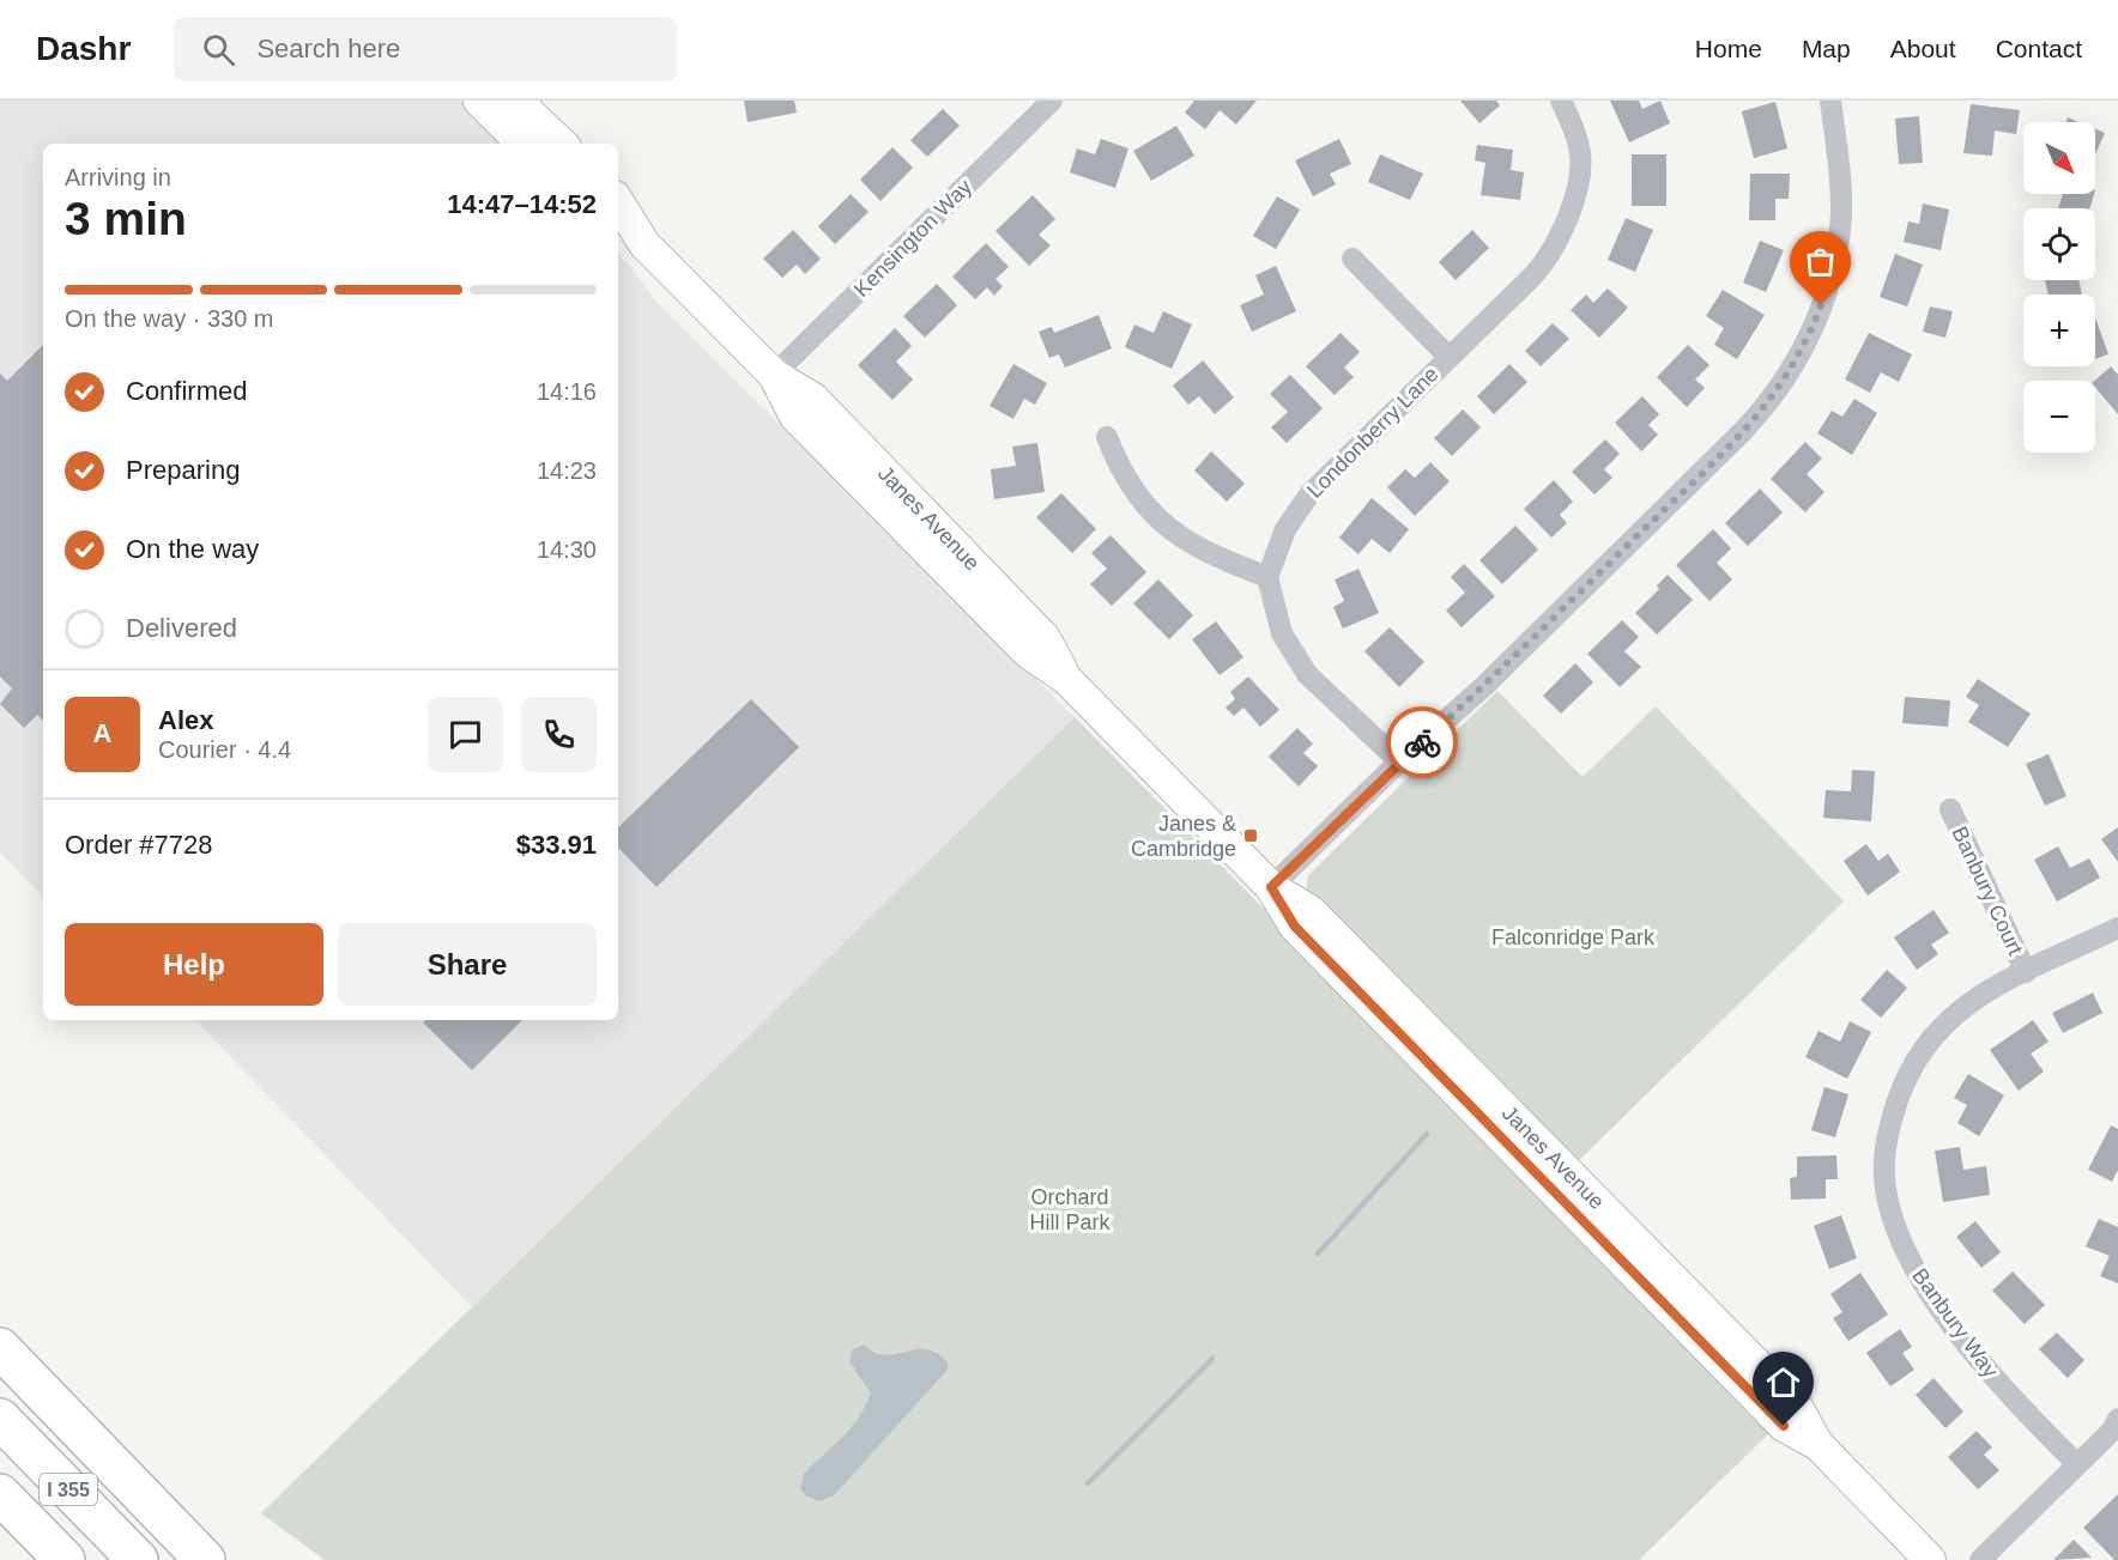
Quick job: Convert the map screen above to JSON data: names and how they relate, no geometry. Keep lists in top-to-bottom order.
{
  "streets": {
    "highway": ["I 355"],
    "street": [
      "Kensington Way",
      "Londonberry Lane",
      "Janes Avenue",
      "Banbury Court",
      "Banbury Way"
    ]
  },
  "crossings": [
    ["Kensington Way", "Janes Avenue"],
    ["Banbury Court", "Banbury Way"]
  ],
  "parks": ["Falconridge Park", "Orchard Hill Park"],
  "places": {
    "transit": ["Janes & Cambridge"]
  },
  "north": "bottom right",
  "page": {
    "header": "Dashr",
    "search": "Search here",
    "nav": [
      "Home",
      "Map",
      "About",
      "Contact"
    ],
    "map_buttons": ["+", "−"],
    "heading": ["3 min", "Arriving in", "14:47–14:52"],
    "panel": [
      "Alex",
      "Courier · 4.4",
      "Order #7728",
      "$33.91"
    ],
    "bar": "On the way · 330 m",
    "list": [
      ["Confirmed", "14:16"],
      ["Preparing", "14:23"],
      ["On the way", "14:30"],
      "Delivered"
    ],
    "round": "A",
    "buttons": ["Help", "Share"]
  }
}
